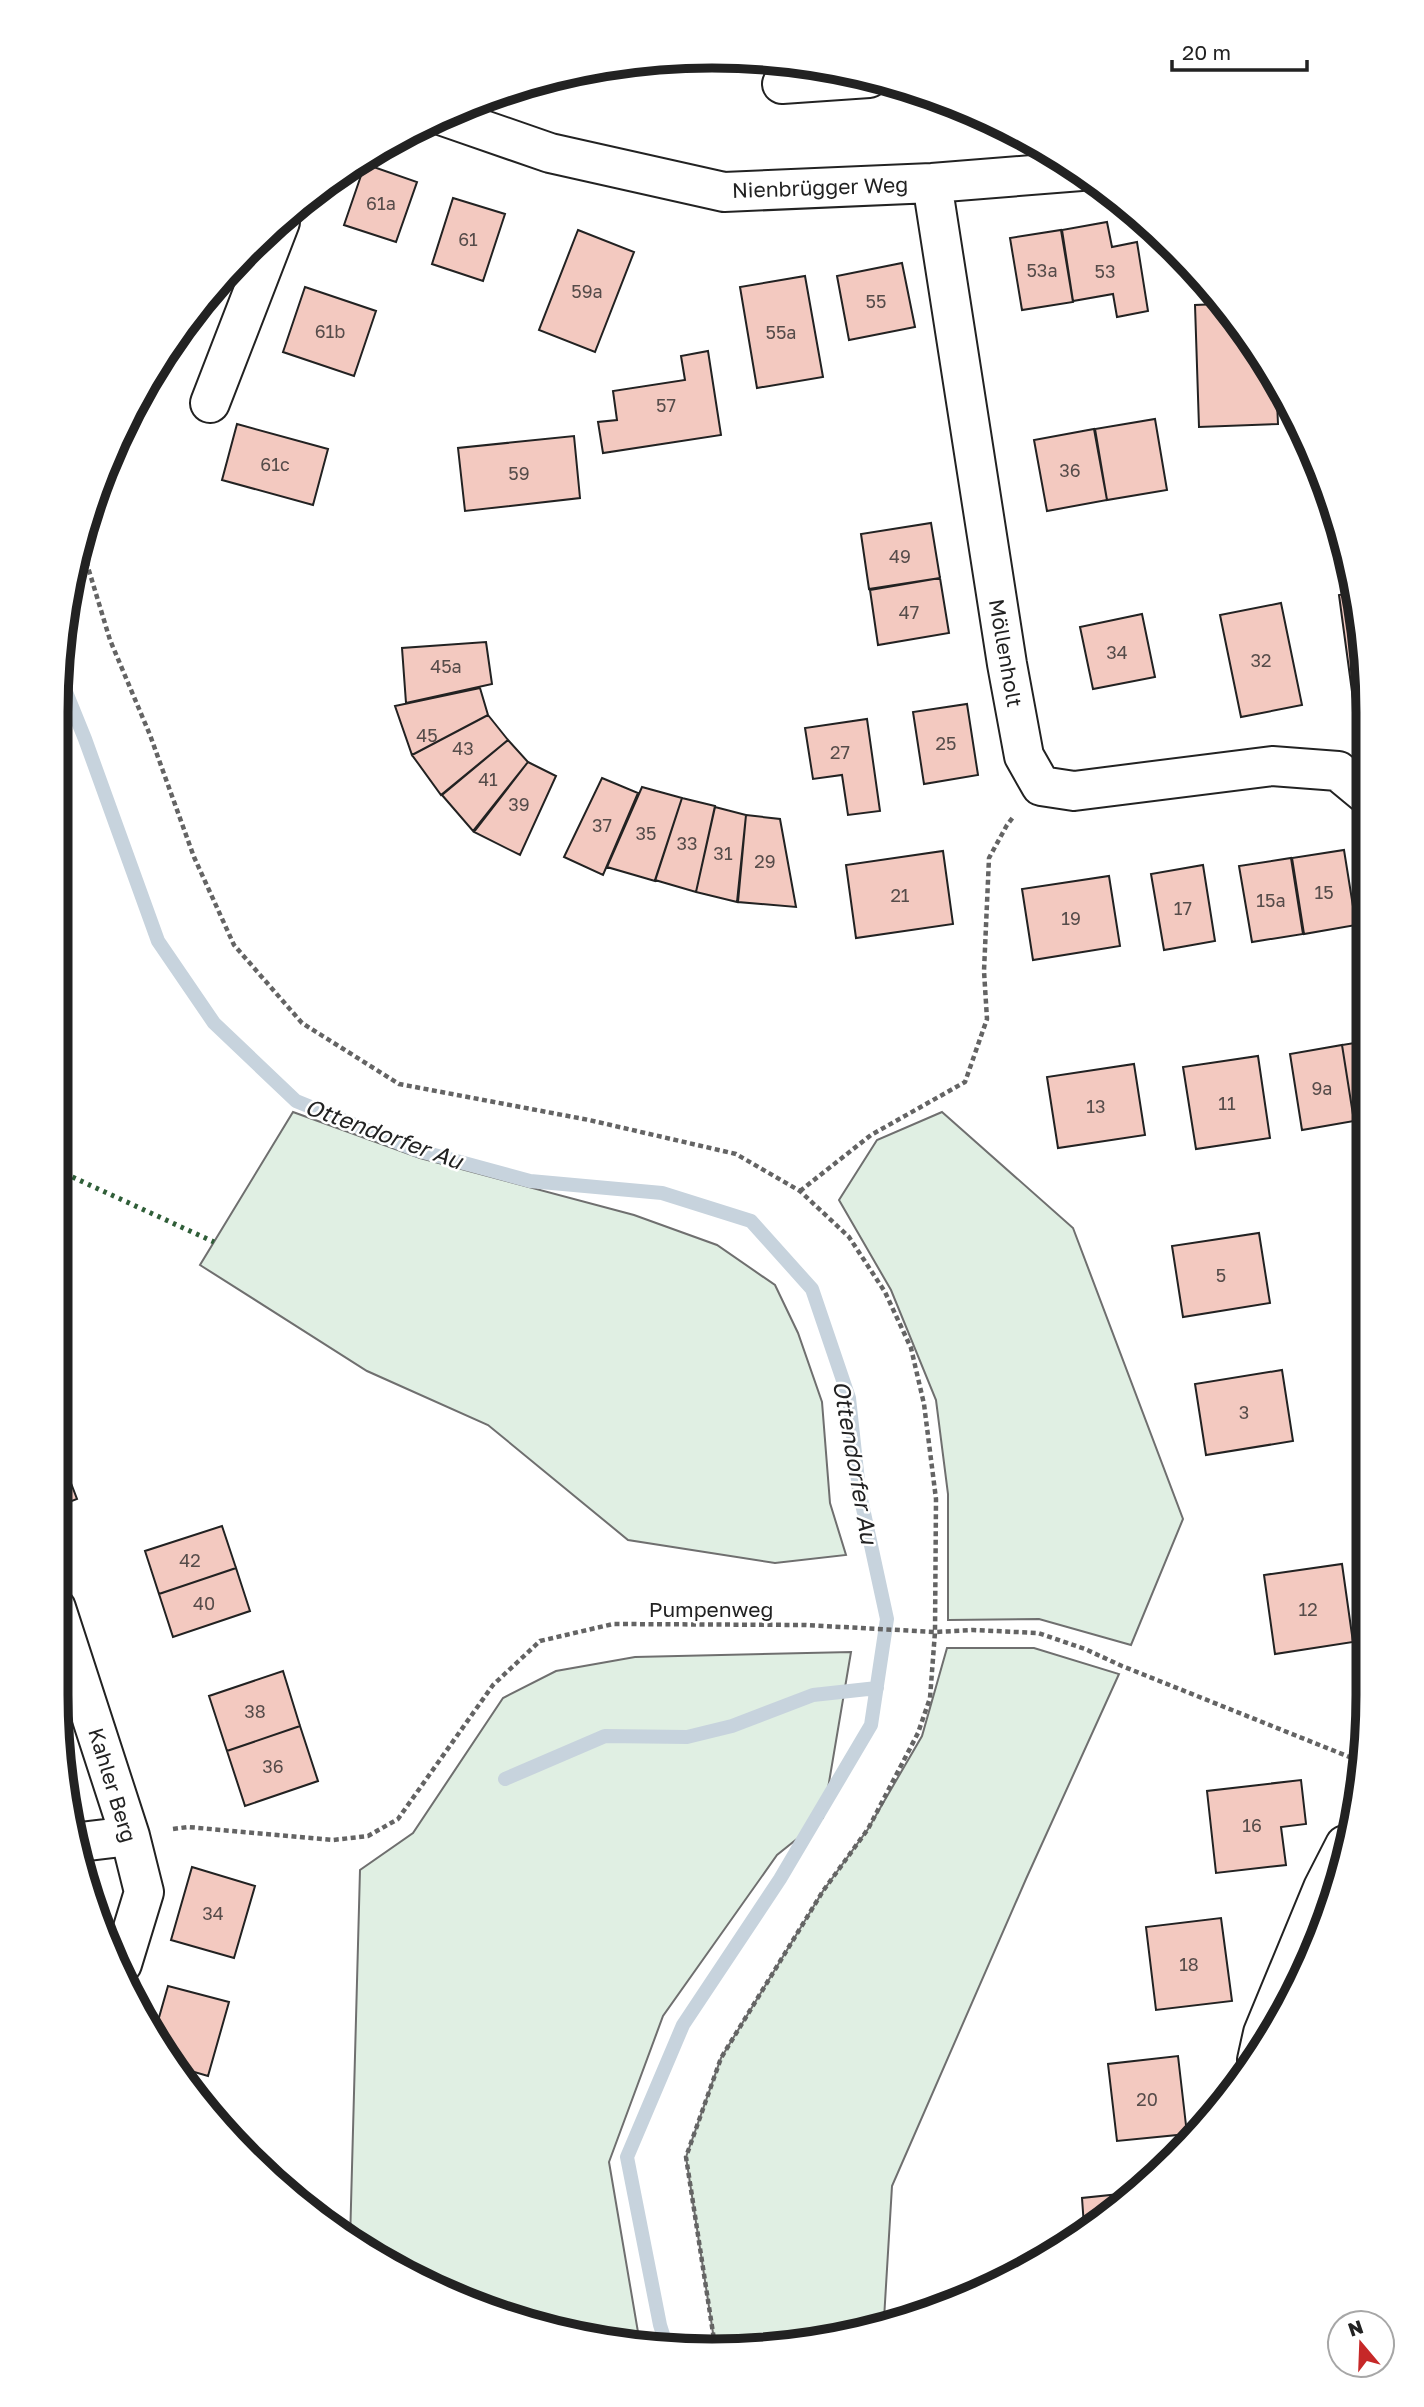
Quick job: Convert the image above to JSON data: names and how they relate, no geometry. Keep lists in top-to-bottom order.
{
  "streets": {
    "street": ["Nienbrügger Weg", "Möllenholt", "Kahler Berg"],
    "path": ["Pumpenweg"]
  },
  "crossings": [
    ["Nienbrügger Weg", "Möllenholt"],
    ["Pumpenweg", "Kahler Berg"]
  ],
  "water": ["Ottendorfer Au"],
  "house_numbers": [
    "61a",
    "61",
    "53a",
    "53",
    "59a",
    "55",
    "61b",
    "55a",
    "57",
    "61c",
    "36",
    "59",
    "49",
    "47",
    "34",
    "32",
    "45a",
    "45",
    "25",
    "43",
    "27",
    "41",
    "39",
    "37",
    "35",
    "33",
    "31",
    "29",
    "15",
    "21",
    "15a",
    "17",
    "19",
    "9a",
    "11",
    "13",
    "5",
    "3",
    "42",
    "40",
    "12",
    "38",
    "36",
    "16",
    "34",
    "18",
    "20"
  ],
  "scale_bar": "20 m",
  "north": "top"
}
